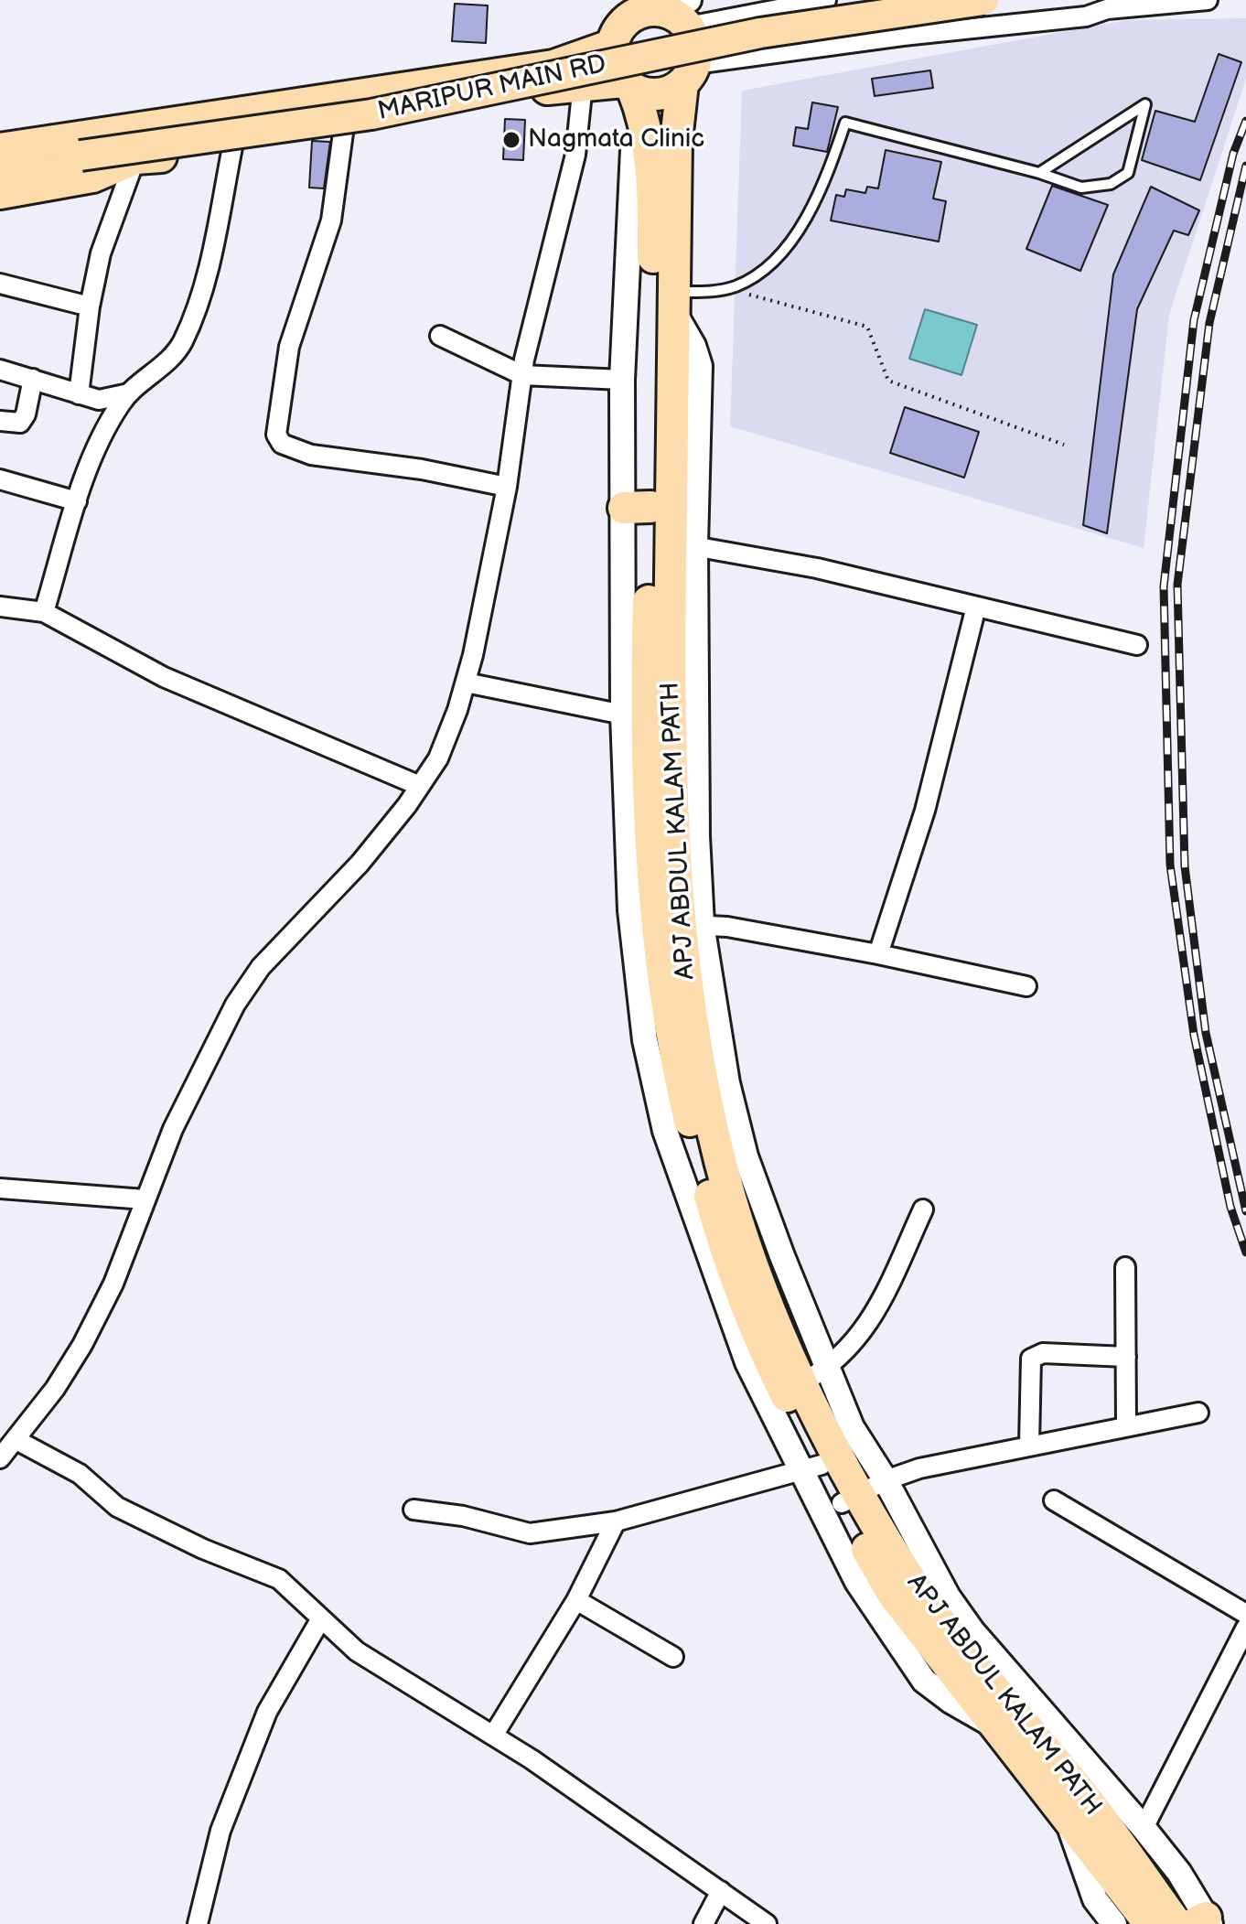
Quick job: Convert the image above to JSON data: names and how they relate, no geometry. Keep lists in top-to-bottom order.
{
  "streets": {
    "highway": ["APJ ABDUL KALAM PATH"],
    "main road": ["MARIPUR MAIN RD"]
  },
  "places": ["Nagmata Clinic"]
}
